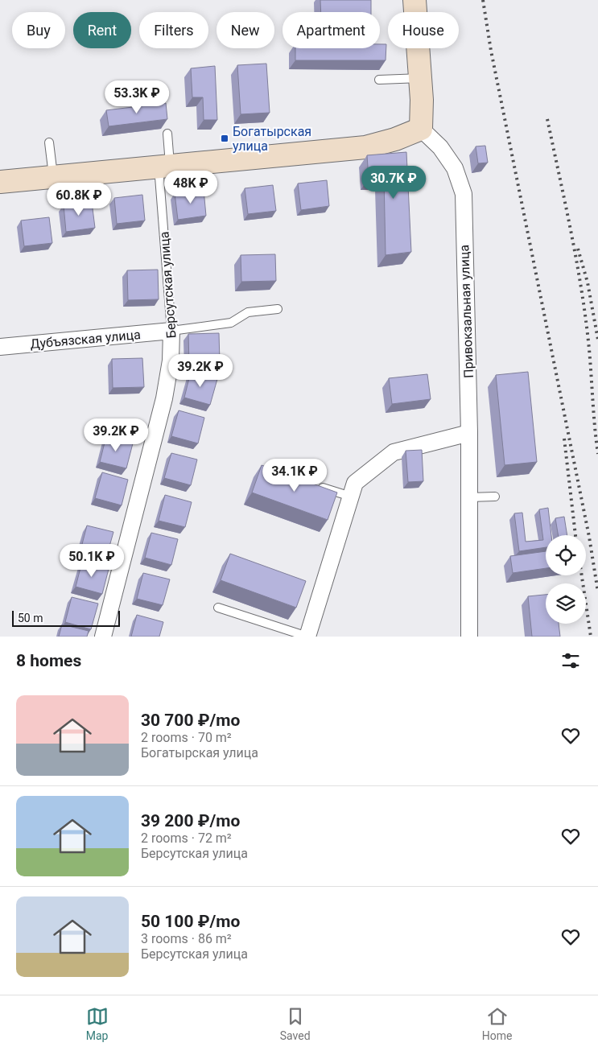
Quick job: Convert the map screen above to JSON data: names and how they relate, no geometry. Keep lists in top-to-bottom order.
{
  "streets": {
    "street": ["Берсутская улица", "Привокзальная улица", "Дубъязская улица"]
  },
  "crossings": [
    ["Берсутская улица", "Дубъязская улица"]
  ],
  "places": {
    "transit": ["Богатырская улица"]
  },
  "scale_bar": "50 m",
  "page": {
    "chip": [
      "Buy",
      "Rent",
      "Filters",
      "New",
      "Apartment",
      "House"
    ],
    "price": [
      "53.3K ₽",
      "30.7K ₽",
      "48K ₽",
      "60.8K ₽",
      "39.2K ₽",
      "39.2K ₽",
      "34.1K ₽",
      "50.1K ₽"
    ],
    "scale": "50 m",
    "heading": "8 homes",
    "list": [
      {
        "name": "30 700 ₽/mo",
        "note": "2 rooms · 70 m² · Богатырская улица"
      },
      {
        "name": "39 200 ₽/mo",
        "note": "2 rooms · 72 m² · Берсутская улица"
      },
      {
        "name": "50 100 ₽/mo",
        "note": "3 rooms · 86 m² · Берсутская улица"
      }
    ],
    "tabs": ["Map", "Saved", "Home"]
  }
}
